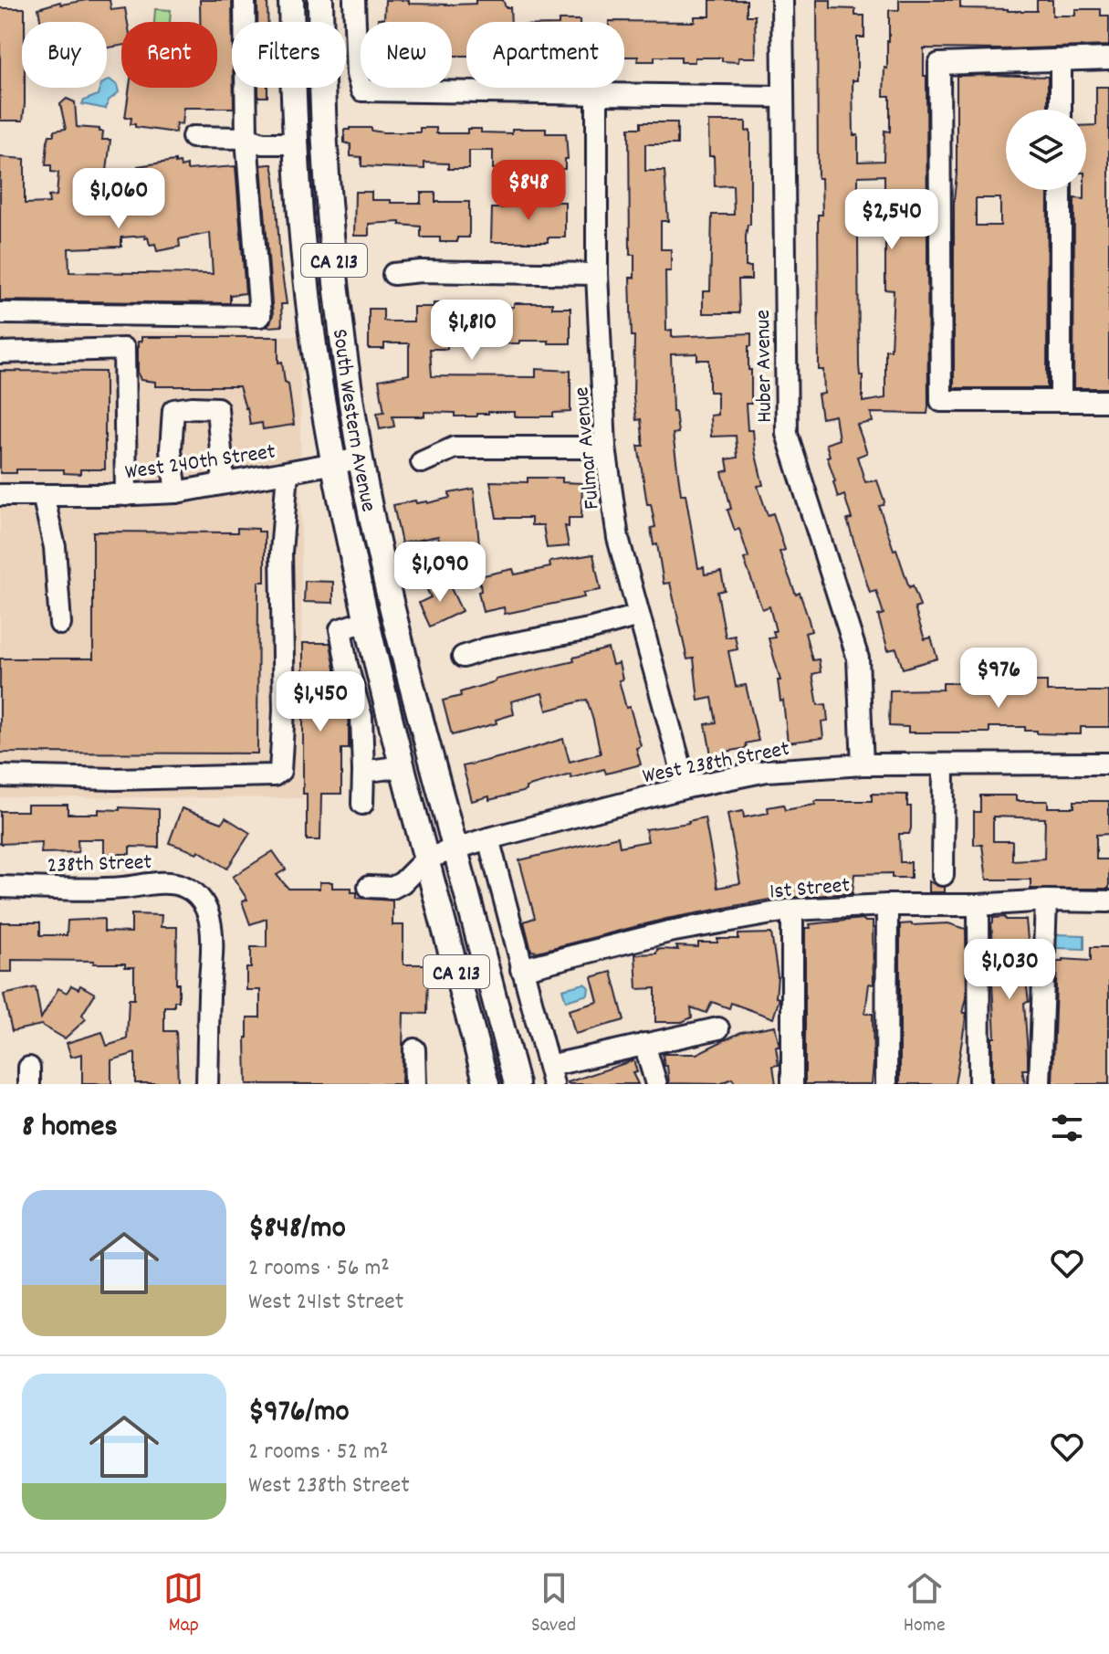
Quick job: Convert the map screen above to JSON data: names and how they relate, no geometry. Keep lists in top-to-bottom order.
{
  "streets": {
    "main road": ["CA 213", "South Western Avenue"],
    "street": [
      "Huber Avenue",
      "Fulmar Avenue",
      "West 240th Street",
      "West 238th Street",
      "238th Street",
      "1st Street"
    ]
  },
  "crossings": [
    ["Huber Avenue", "West 238th Street"],
    ["South Western Avenue", "West 240th Street"],
    ["South Western Avenue", "West 238th Street"],
    ["Fulmar Avenue", "West 238th Street"]
  ],
  "page": {
    "chip": [
      "Buy",
      "Rent",
      "Filters",
      "New",
      "Apartment"
    ],
    "price": [
      "$848",
      "$1,060",
      "$2,540",
      "$1,810",
      "$1,090",
      "$976",
      "$1,450",
      "$1,030"
    ],
    "heading": "8 homes",
    "list": [
      {
        "name": "$848/mo",
        "note": "2 rooms · 56 m² · West 241st Street"
      },
      {
        "name": "$976/mo",
        "note": "2 rooms · 52 m² · West 238th Street"
      }
    ],
    "tabs": ["Map", "Saved", "Home"]
  }
}
